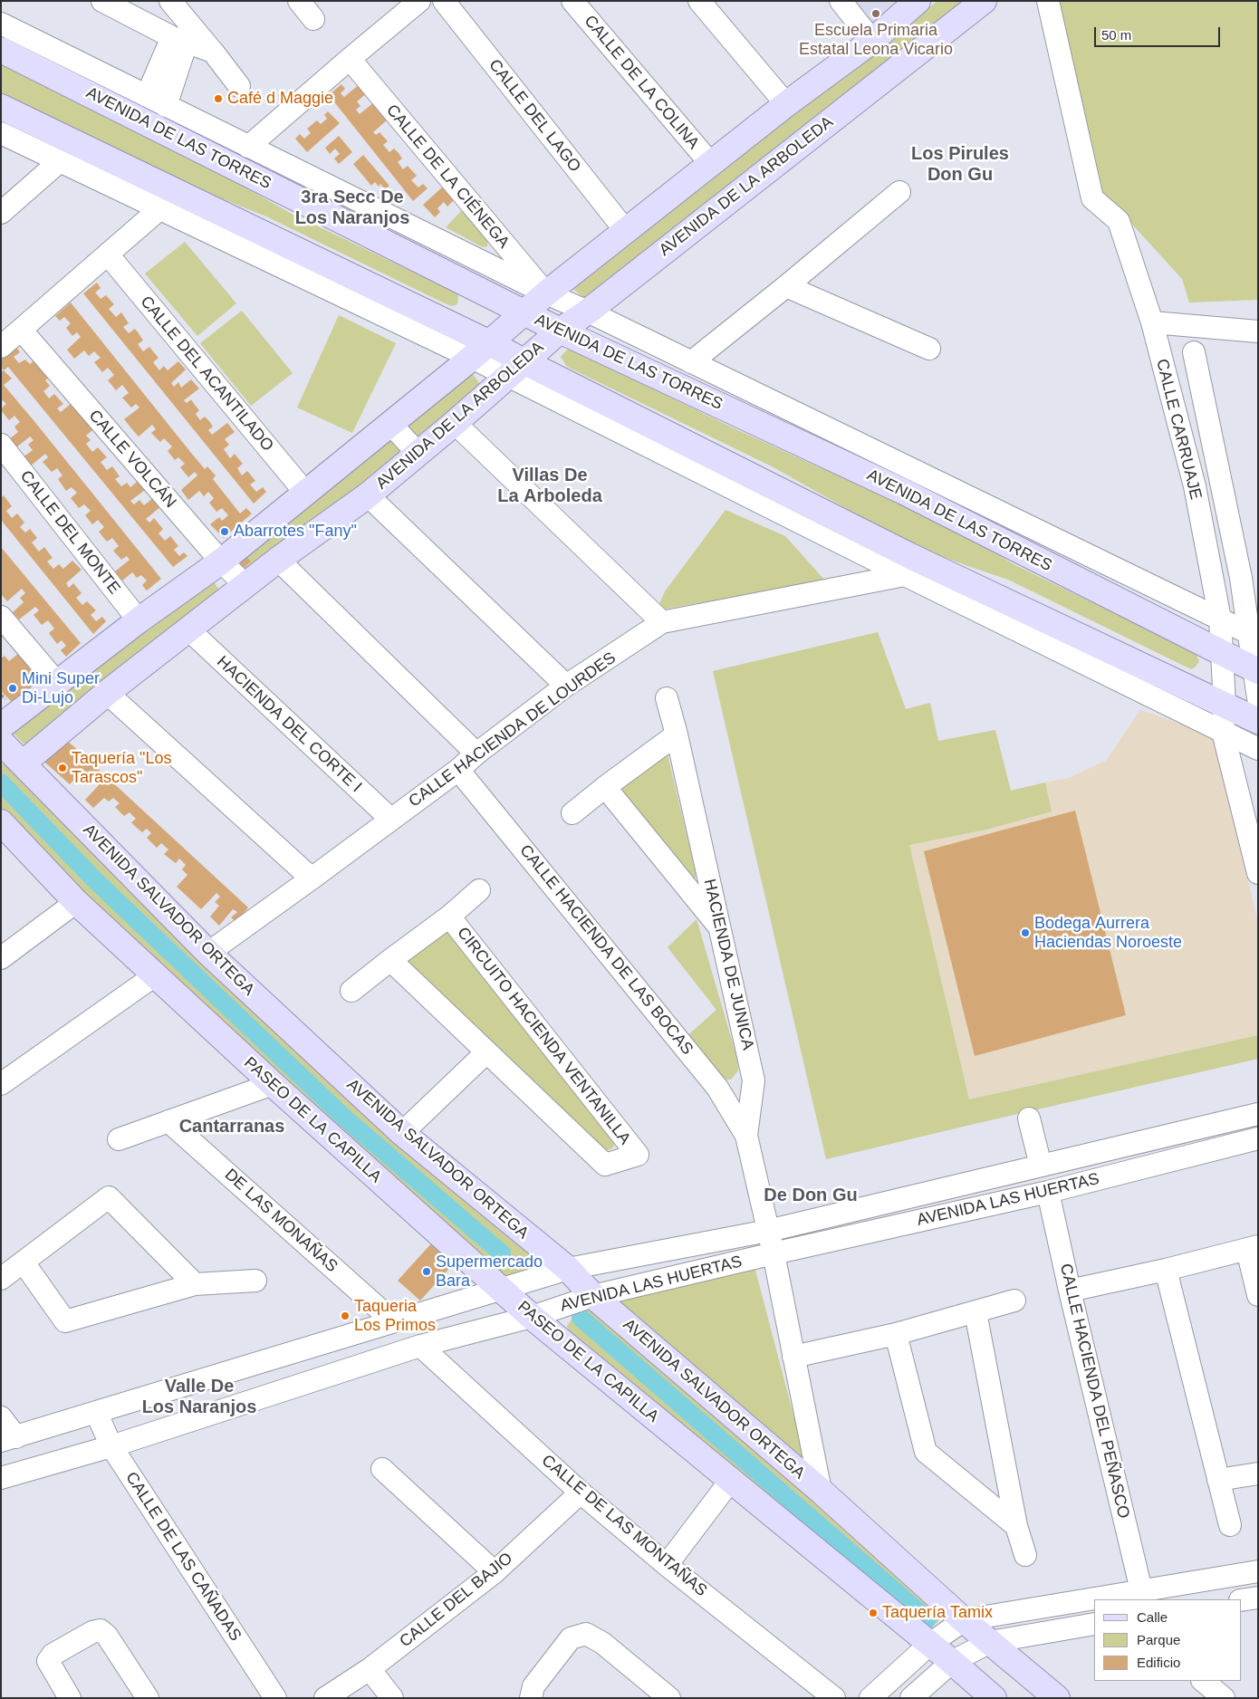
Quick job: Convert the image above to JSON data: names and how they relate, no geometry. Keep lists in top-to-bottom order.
{
  "streets": {
    "main road": [
      "AVENIDA DE LAS TORRES",
      "AVENIDA DE LA ARBOLEDA",
      "AVENIDA SALVADOR ORTEGA",
      "PASEO DE LA CAPILLA"
    ],
    "street": [
      "CALLE DE LA COLINA",
      "CALLE DEL LAGO",
      "CALLE DE LA CIÉNEGA",
      "CALLE DEL ACANTILADO",
      "CALLE CARRUAJE",
      "CALLE VOLCÁN",
      "CALLE DEL MONTE",
      "HACIENDA DEL CORTE I",
      "CALLE HACIENDA DE LOURDES",
      "CALLE HACIENDA DE LAS BOCAS",
      "HACIENDA DE JUNICA",
      "CIRCUITO HACIENDA VENTANILLA",
      "AVENIDA LAS HUERTAS",
      "DE LAS MONAÑAS",
      "CALLE HACIENDA DEL PEÑASCO",
      "CALLE DE LAS MONTAÑAS",
      "CALLE DE LAS CAÑADAS",
      "CALLE DEL BAJIO"
    ]
  },
  "crossings": [
    ["AVENIDA DE LAS TORRES", "CALLE DE LA CIÉNEGA"],
    ["AVENIDA DE LAS TORRES", "AVENIDA DE LA ARBOLEDA"],
    ["AVENIDA DE LAS TORRES", "CALLE CARRUAJE"],
    ["AVENIDA DE LA ARBOLEDA", "CALLE VOLCÁN"],
    ["AVENIDA DE LA ARBOLEDA", "HACIENDA DEL CORTE I"],
    ["AVENIDA DE LA ARBOLEDA", "AVENIDA SALVADOR ORTEGA"],
    ["HACIENDA DEL CORTE I", "CALLE HACIENDA DE LOURDES"],
    ["CALLE HACIENDA DE LOURDES", "AVENIDA SALVADOR ORTEGA"],
    ["CALLE HACIENDA DE LOURDES", "CALLE HACIENDA DE LAS BOCAS"],
    ["AVENIDA SALVADOR ORTEGA", "HACIENDA DE JUNICA"],
    ["AVENIDA SALVADOR ORTEGA", "AVENIDA LAS HUERTAS"],
    ["CALLE HACIENDA DE LAS BOCAS", "HACIENDA DE JUNICA"],
    ["HACIENDA DE JUNICA", "AVENIDA LAS HUERTAS"],
    ["PASEO DE LA CAPILLA", "AVENIDA LAS HUERTAS"],
    ["AVENIDA LAS HUERTAS", "DE LAS MONAÑAS"],
    ["AVENIDA LAS HUERTAS", "CALLE HACIENDA DEL PEÑASCO"],
    ["AVENIDA LAS HUERTAS", "CALLE DE LAS MONTAÑAS"],
    ["AVENIDA LAS HUERTAS", "CALLE DE LAS CAÑADAS"],
    ["CALLE DE LAS MONTAÑAS", "CALLE DEL BAJIO"]
  ],
  "districts": [
    "Los Pirules Don Gu",
    "3ra Secc De Los Naranjos",
    "Villas De La Arboleda",
    "Cantarranas",
    "De Don Gu",
    "Valle De Los Naranjos"
  ],
  "places": [
    "Escuela Primaria Estatal Leona Vicario",
    "Café d Maggie",
    "Abarrotes \"Fany\"",
    "Mini Super Di-Lujo",
    "Taquería \"Los Tarascos\"",
    "Bodega Aurrera Haciendas Noroeste",
    "Supermercado Bara",
    "Taqueria Los Primos",
    "Taquería Tamix"
  ],
  "legend": ["Calle", "Parque", "Edificio"],
  "scale_bar": "50 m"
}
